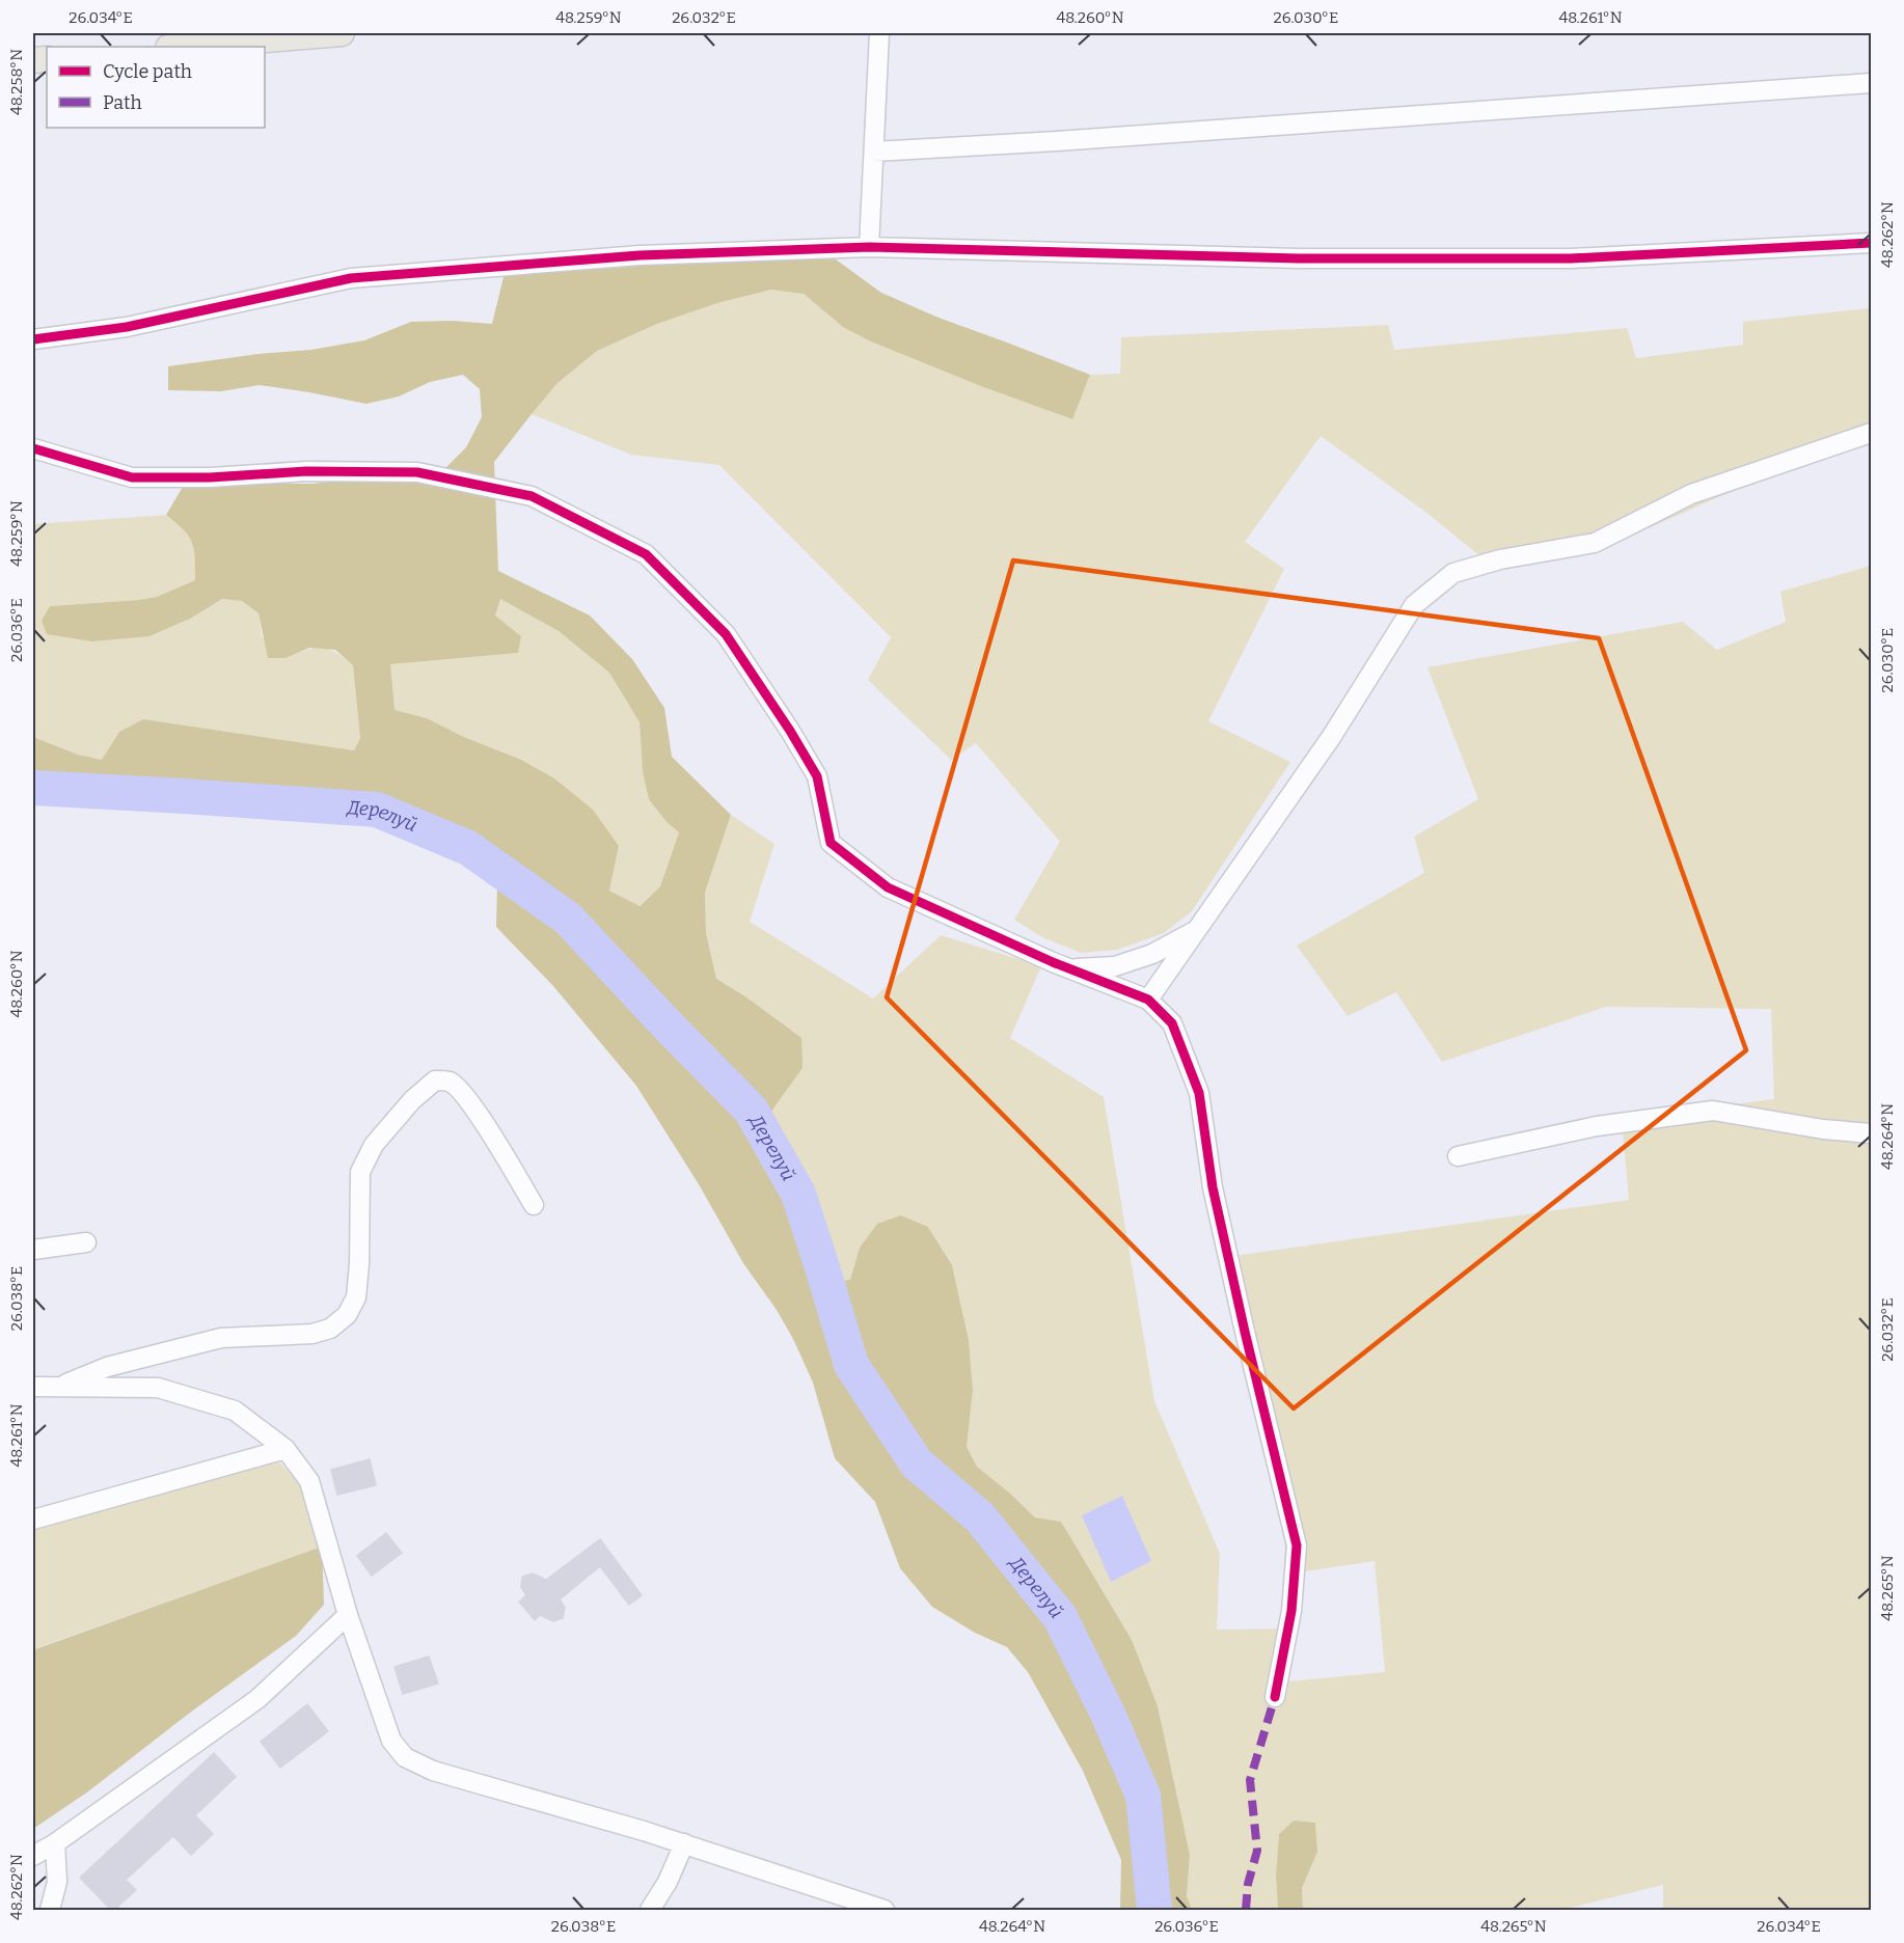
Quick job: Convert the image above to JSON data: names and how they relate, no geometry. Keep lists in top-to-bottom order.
{
  "water": ["Дерелуй"],
  "legend": ["Cycle path", "Path"],
  "coordinates": [
    "26.034°E",
    "48.259°N",
    "26.032°E",
    "48.260°N",
    "26.030°E",
    "48.261°N",
    "48.258°N",
    "48.262°N",
    "26.036°E",
    "48.264°N",
    "26.038°E",
    "48.265°N"
  ]
}
